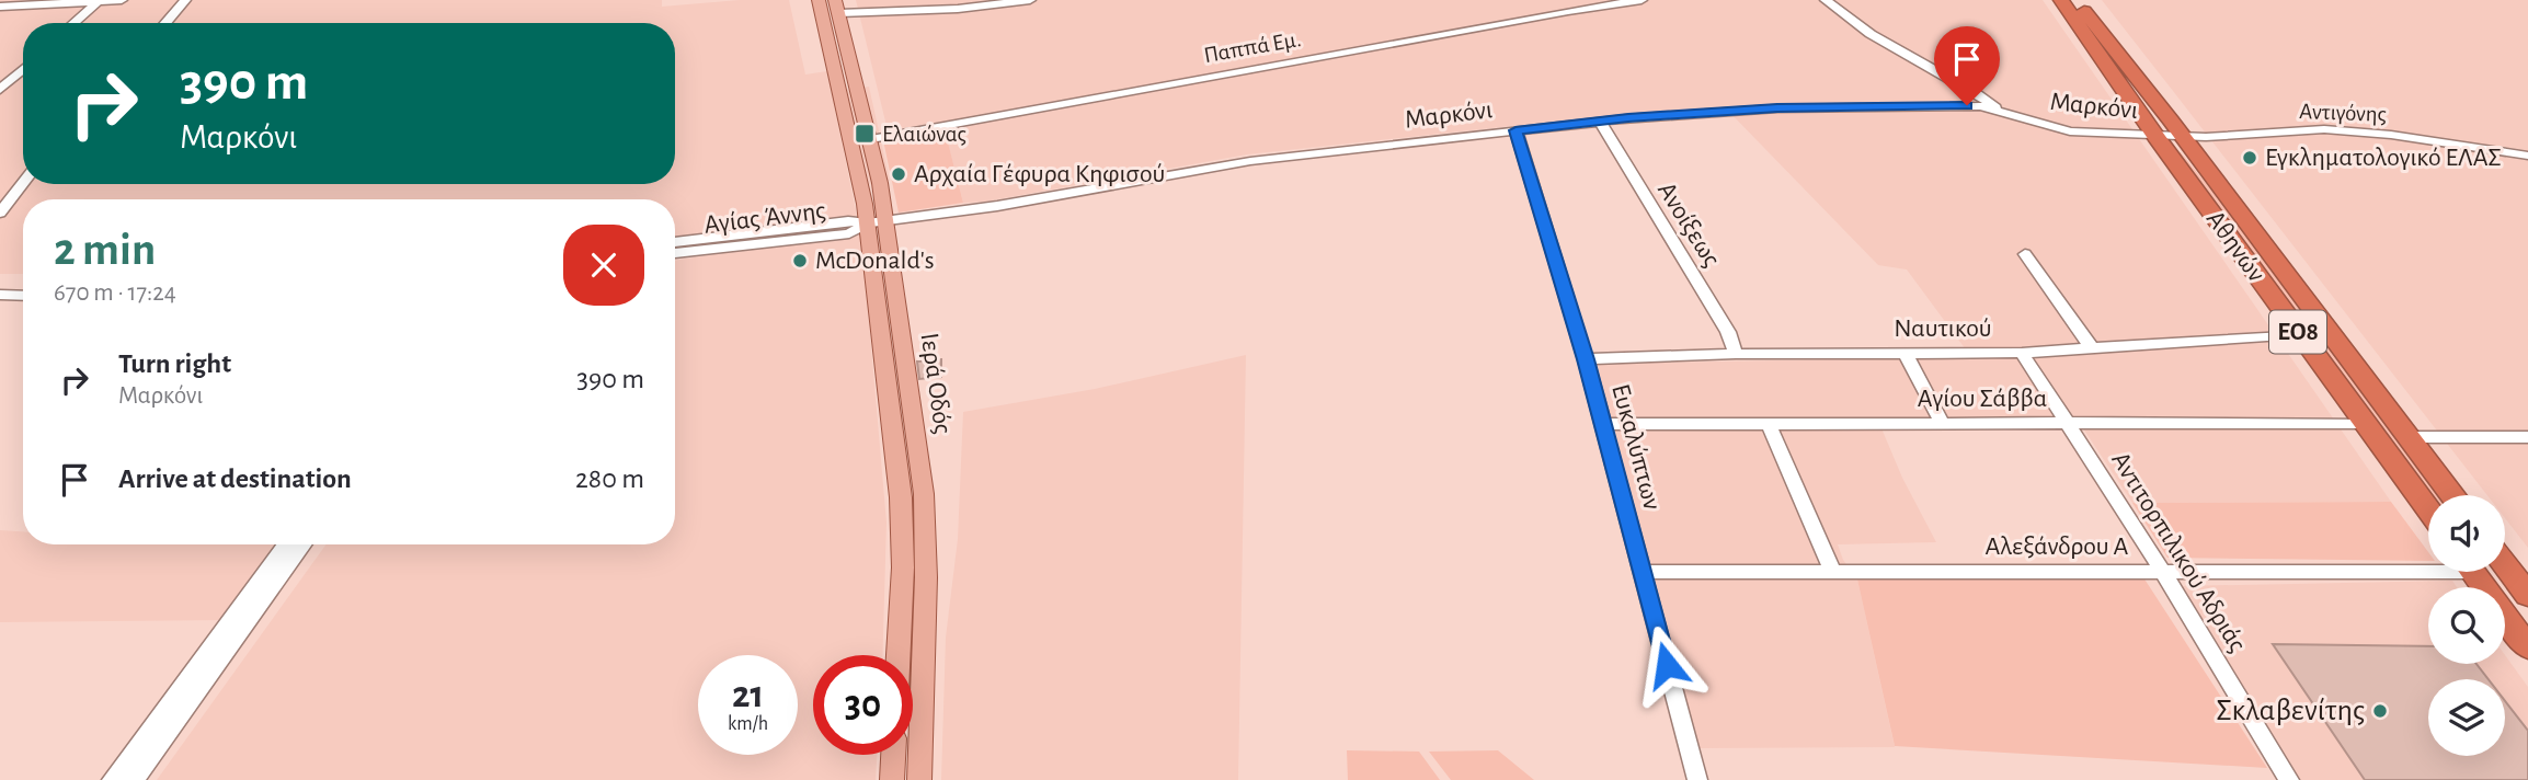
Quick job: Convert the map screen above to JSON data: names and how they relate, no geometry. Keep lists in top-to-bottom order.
{
  "streets": {
    "highway": ["Αθηνών", "ΕΟ8"],
    "main road": ["Ιερά Οδός"],
    "street": [
      "Παππά Εμ.",
      "Μαρκόνι",
      "Αντιγόνης",
      "Αγίας Άννης",
      "Ανοίξεως",
      "Ναυτικού",
      "Αγίου Σάββα",
      "Ευκαλύπτων",
      "Αλεξάνδρου Α",
      "Αντιτορπιλικού Αδριάς"
    ]
  },
  "crossings": [
    ["Παππά Εμ.", "Ιερά Οδός"],
    ["Μαρκόνι", "Αντιγόνης"],
    ["Μαρκόνι", "Αγίας Άννης"],
    ["Μαρκόνι", "Ανοίξεως"],
    ["Μαρκόνι", "Αθηνών"],
    ["Μαρκόνι", "Ιερά Οδός"],
    ["Μαρκόνι", "Ευκαλύπτων"],
    ["Αντιγόνης", "Αθηνών"],
    ["Αγίας Άννης", "Ιερά Οδός"],
    ["Ανοίξεως", "Ναυτικού"],
    ["Αθηνών", "Ναυτικού"],
    ["Αθηνών", "Αγίου Σάββα"],
    ["Ναυτικού", "Ευκαλύπτων"],
    ["Ναυτικού", "Αντιτορπιλικού Αδριάς"],
    ["Αγίου Σάββα", "Ευκαλύπτων"],
    ["Αγίου Σάββα", "Αντιτορπιλικού Αδριάς"],
    ["Ευκαλύπτων", "Αλεξάνδρου Α"],
    ["Αλεξάνδρου Α", "Αντιτορπιλικού Αδριάς"]
  ],
  "places": {
    "transit": ["Ελαιώνας"],
    "other": [
      "Εγκληματολογικό ΕΛΑΣ",
      "Αρχαία Γέφυρα Κηφισού",
      "McDonald's",
      "Σκλαβενίτης"
    ]
  },
  "page": {
    "turn": ["390 m", "Μαρκόνι"],
    "heading": ["2 min", "670 m · 17:24"],
    "list": [
      {
        "name": "Turn right",
        "note": "Μαρκόνι",
        "value": "390 m"
      },
      {
        "name": "Arrive at destination",
        "value": "280 m"
      }
    ],
    "speed": "21 km/h",
    "limit": "30"
  }
}
